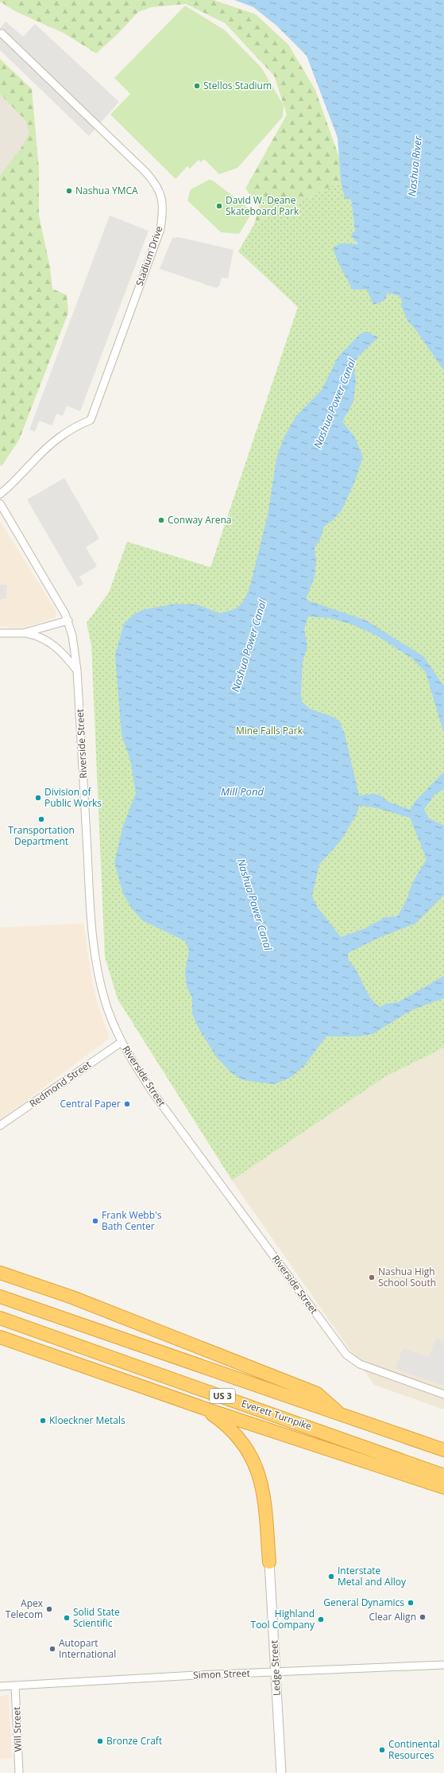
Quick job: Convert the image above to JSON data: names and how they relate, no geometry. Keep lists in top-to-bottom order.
{
  "streets": {
    "highway": ["US 3", "Everett Turnpike"],
    "street": [
      "Stadium Drive",
      "Riverside Street",
      "Redmond Street",
      "Ledge Street",
      "Simon Street",
      "Will Street"
    ]
  },
  "crossings": [
    ["Riverside Street", "Redmond Street"],
    ["Ledge Street", "Simon Street"],
    ["Simon Street", "Will Street"]
  ],
  "water": ["Nashua River", "Nashua Power Canal", "Mill Pond"],
  "parks": ["Mine Falls Park"],
  "places": [
    "Stellos Stadium",
    "Nashua YMCA",
    "David W. Deane Skateboard Park",
    "Conway Arena",
    "Division of Public Works",
    "Transportation Department",
    "Central Paper",
    "Frank Webb's Bath Center",
    "Nashua High School South",
    "Kloeckner Metals",
    "Interstate Metal and Alloy",
    "General Dynamics",
    "Apex Telecom",
    "Clear Align",
    "Solid State Scientific",
    "Highland Tool Company",
    "Autopart International",
    "Bronze Craft",
    "Continental Resources"
  ]
}
